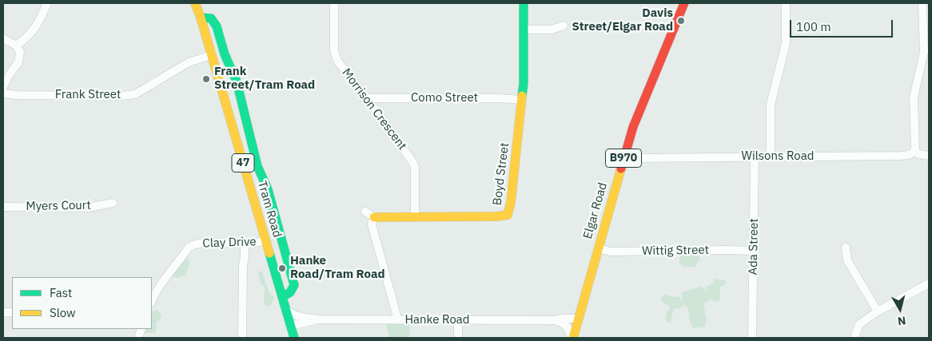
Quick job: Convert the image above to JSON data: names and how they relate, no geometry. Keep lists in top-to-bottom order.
{
  "streets": {
    "main road": [
      "B970",
      "47",
      "Boyd Street",
      "Tram Road",
      "Elgar Road"
    ],
    "street": [
      "Frank Street",
      "Como Street",
      "Morrison Crescent",
      "Wilsons Road",
      "Myers Court",
      "Clay Drive",
      "Ada Street",
      "Wittig Street",
      "Hanke Road"
    ]
  },
  "crossings": [
    ["Frank Street", "Tram Road"],
    ["Como Street", "Morrison Crescent"],
    ["Como Street", "Boyd Street"],
    ["Morrison Crescent", "Boyd Street"],
    ["Wilsons Road", "Elgar Road"],
    ["Wilsons Road", "Ada Street"],
    ["Tram Road", "Clay Drive"],
    ["Tram Road", "Hanke Road"],
    ["Elgar Road", "Wittig Street"],
    ["Elgar Road", "Hanke Road"],
    ["Ada Street", "Wittig Street"]
  ],
  "places": ["Davis Street/Elgar Road", "Frank Street/Tram Road", "Hanke Road/Tram Road"],
  "legend": ["Fast", "Slow"],
  "scale_bar": "100 m",
  "north": "bottom"
}
